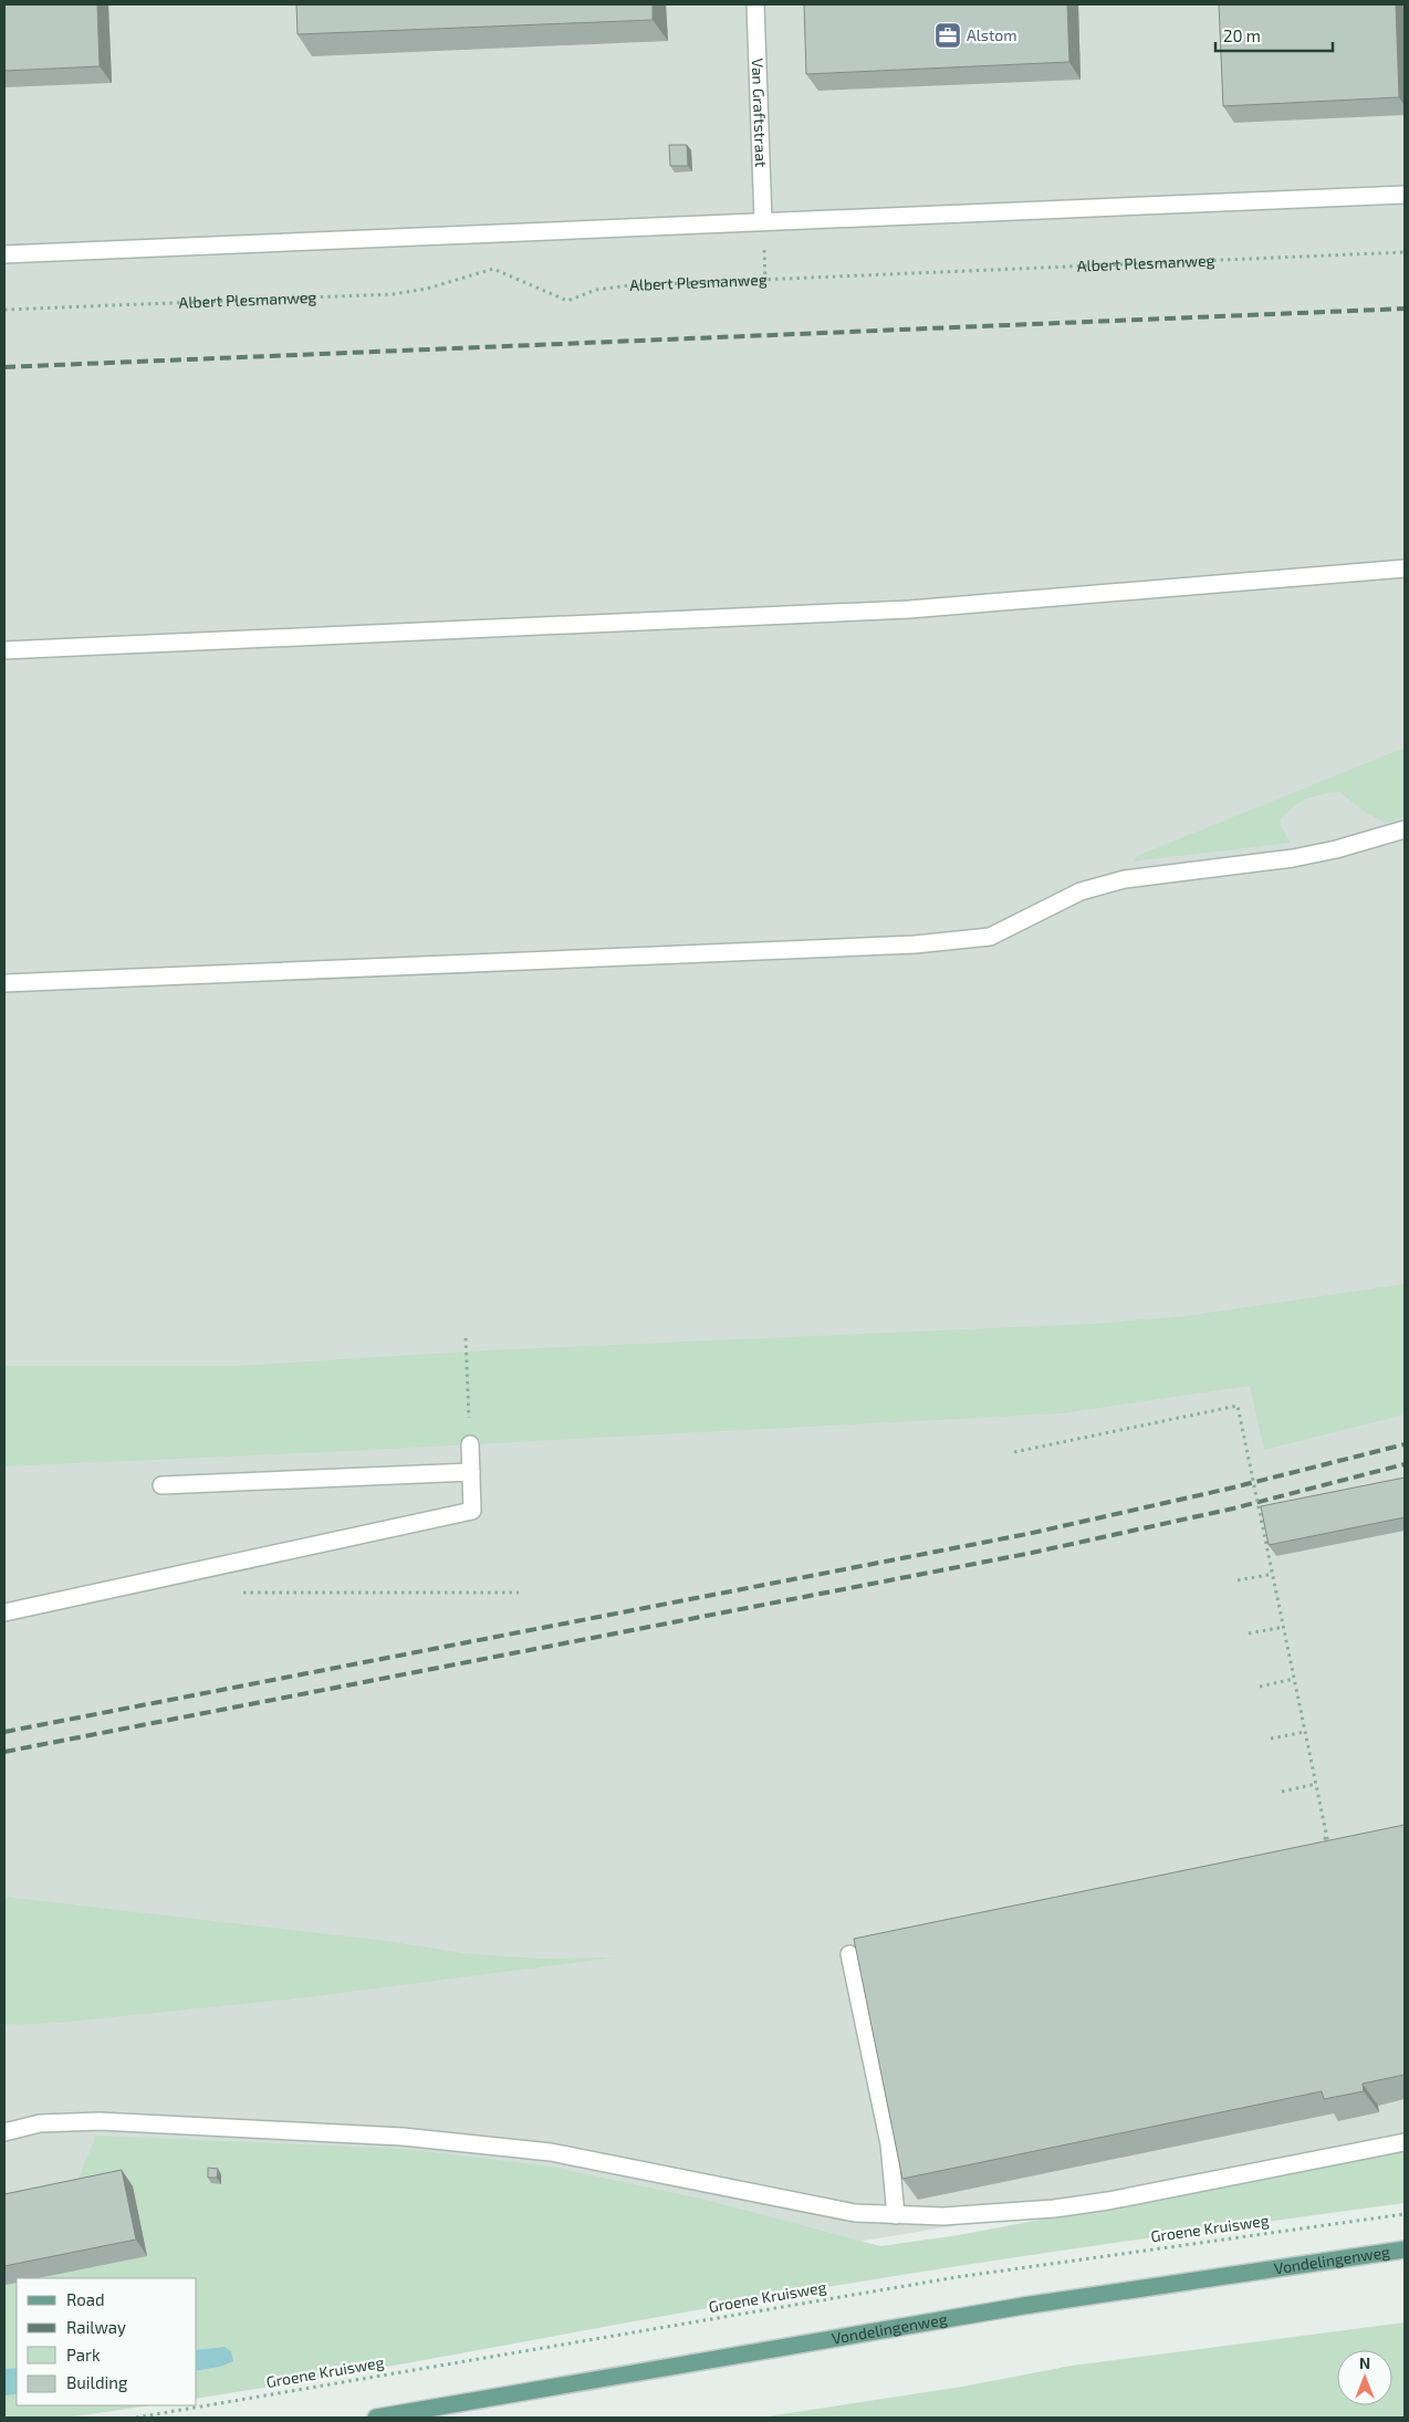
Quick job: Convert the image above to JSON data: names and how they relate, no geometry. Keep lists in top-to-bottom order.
{
  "streets": {
    "main road": ["Vondelingenweg"],
    "street": ["Van Graftstraat"],
    "path": ["Albert Plesmanweg", "Groene Kruisweg"]
  },
  "places": {
    "office": ["Alstom"]
  },
  "legend": [
    "Road",
    "Railway",
    "Park",
    "Building"
  ],
  "scale_bar": "20 m",
  "north": "top"
}
